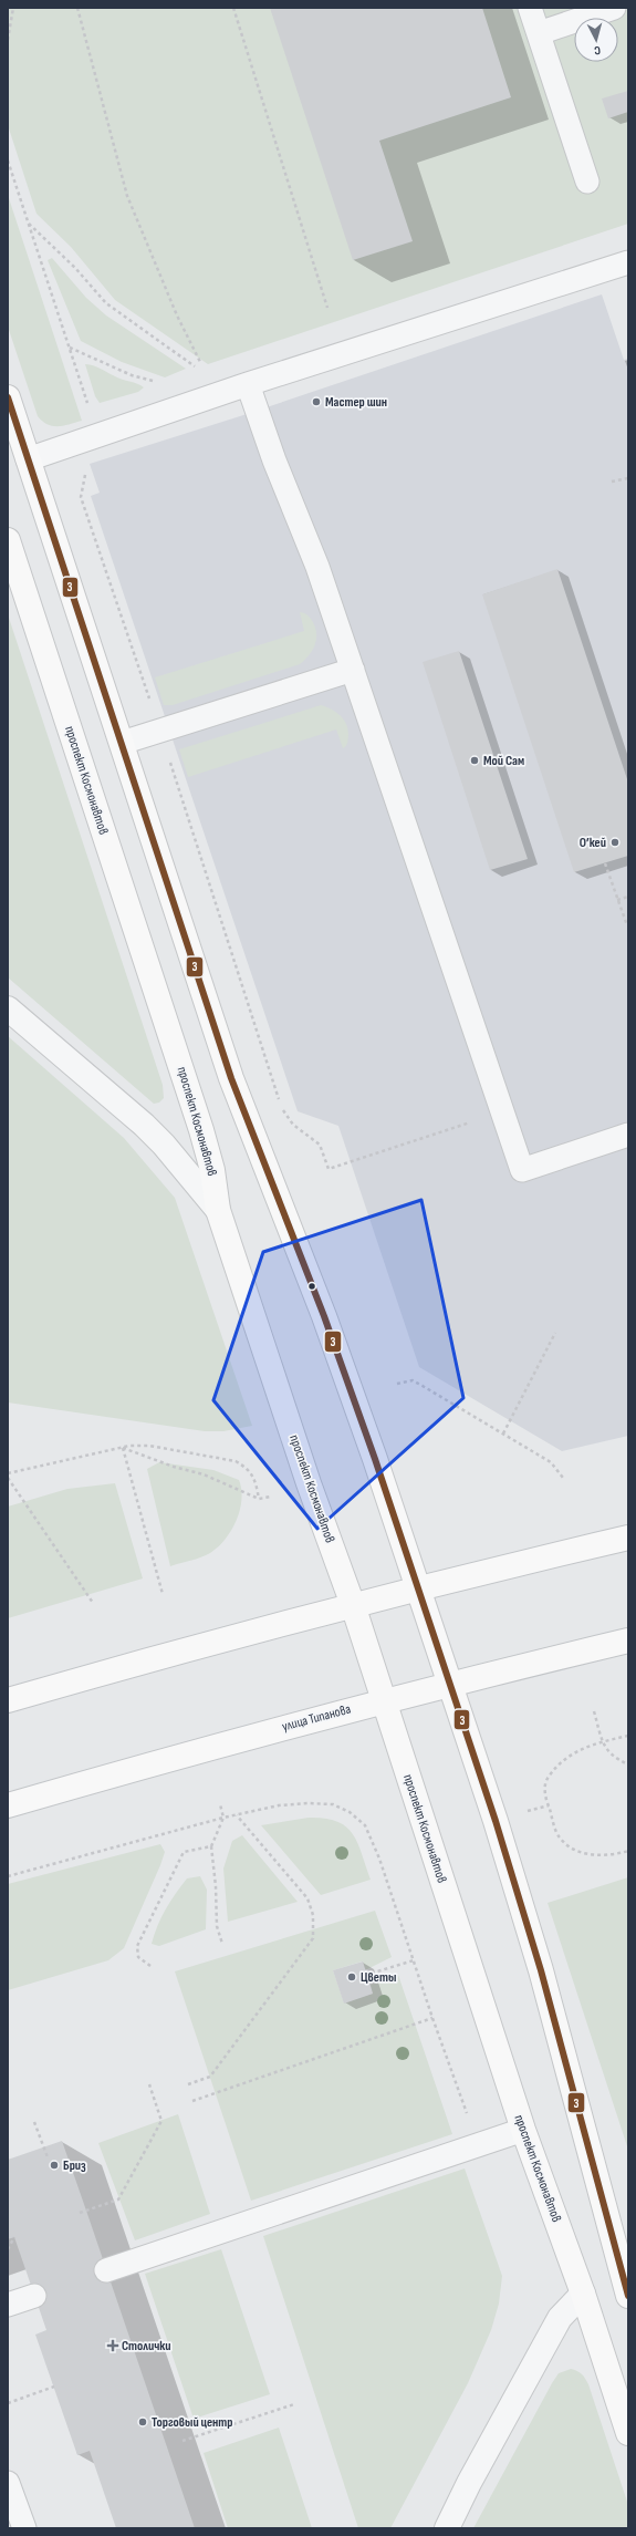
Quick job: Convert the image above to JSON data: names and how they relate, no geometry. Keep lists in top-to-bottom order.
{
  "streets": {
    "street": ["проспект Космонавтов", "улица Типанова"]
  },
  "crossings": [
    ["проспект Космонавтов", "улица Типанова"]
  ],
  "places": {
    "other": [
      "Мастер шин",
      "Мой Сам",
      "О’кей",
      "Цветы",
      "Бриз",
      "Торговый центр"
    ],
    "health": ["Столички"]
  },
  "lines": ["transit line 3"],
  "north": "bottom"
}
